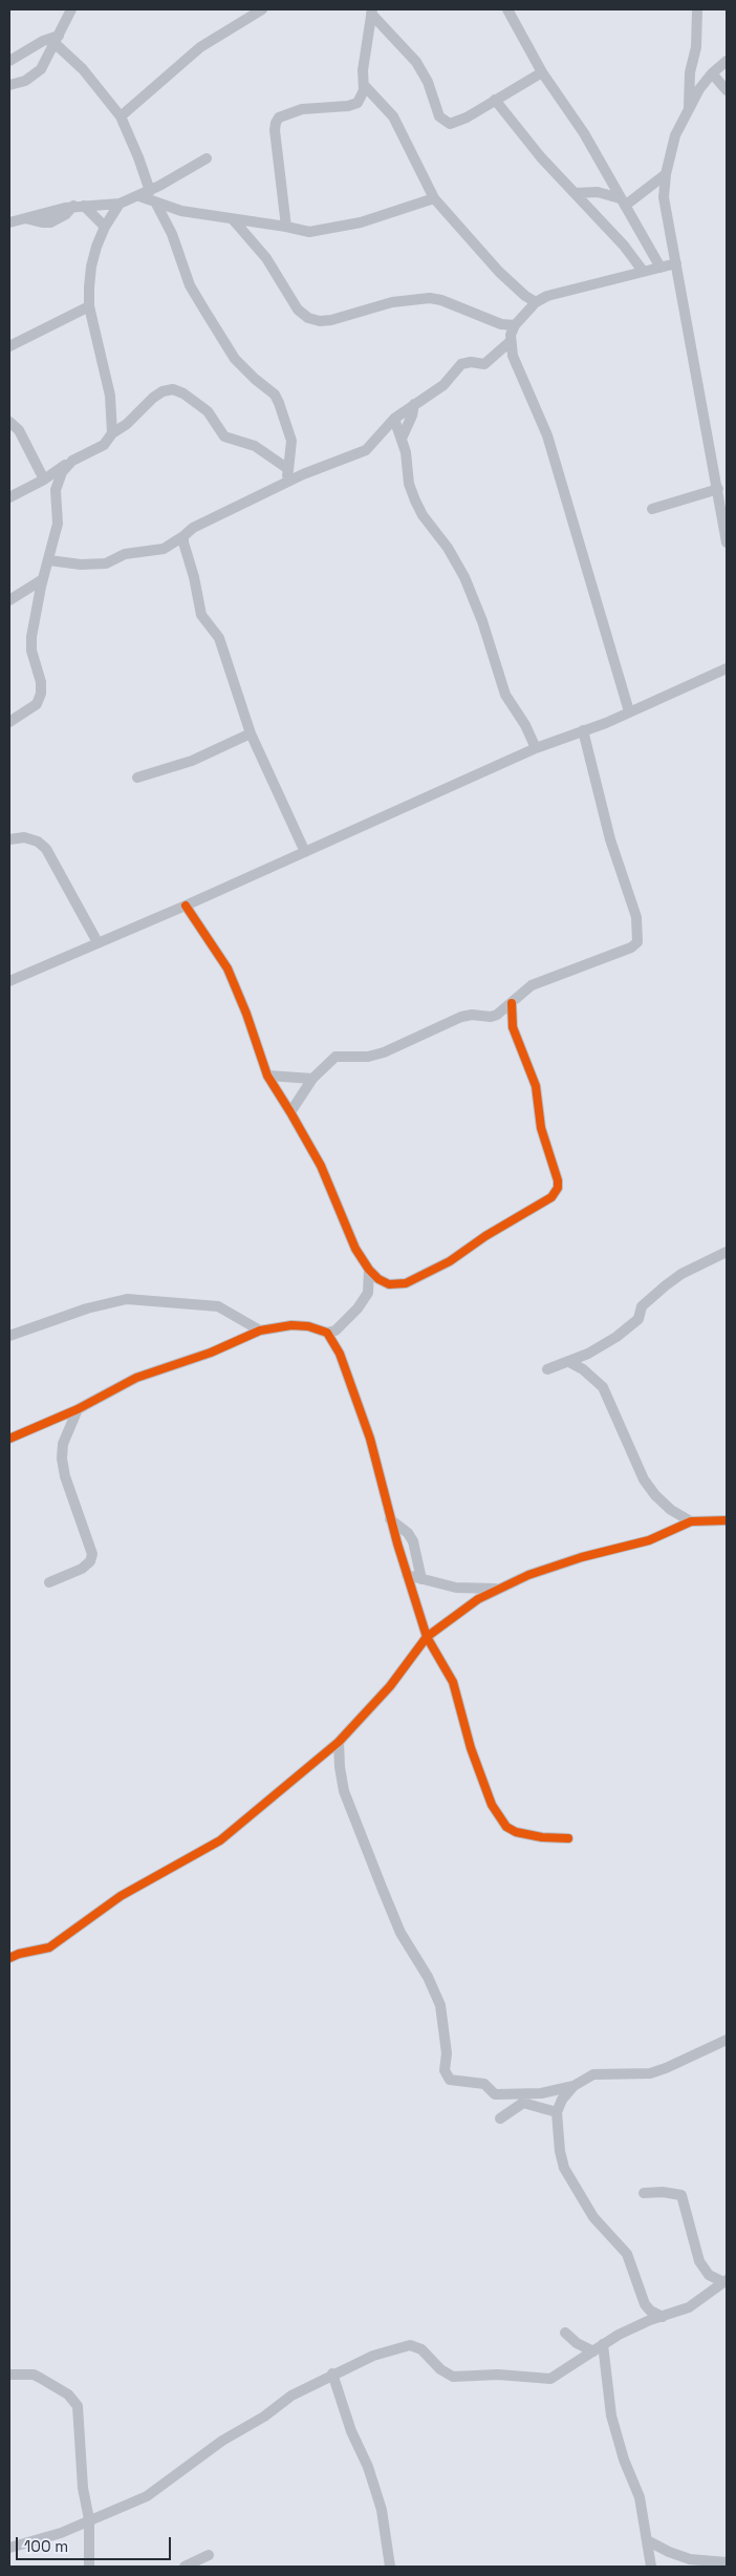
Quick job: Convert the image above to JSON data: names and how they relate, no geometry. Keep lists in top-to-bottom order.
{
  "scale_bar": "100 m"
}
